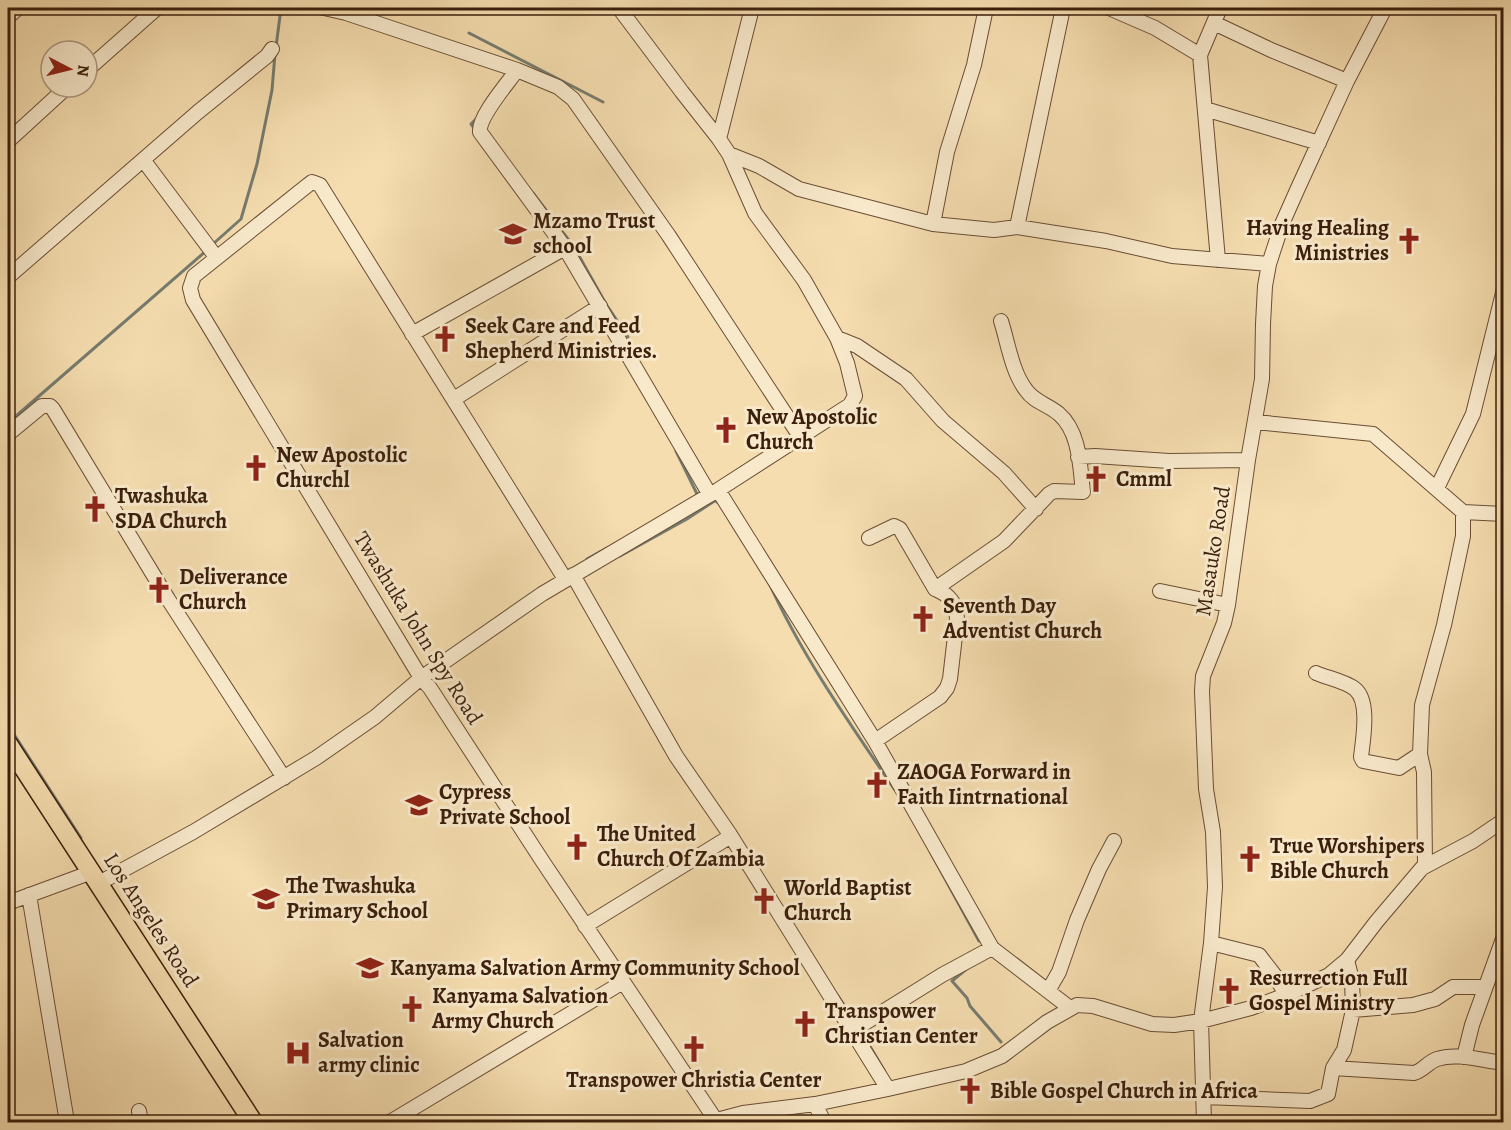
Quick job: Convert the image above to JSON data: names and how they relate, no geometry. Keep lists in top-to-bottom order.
{
  "streets": {
    "main road": ["Los Angeles Road"],
    "street": ["Masauko Road", "Twashuka John Spy Road"]
  },
  "places": {
    "school or university": [
      "Mzamo Trust school",
      "Cypress Private School",
      "The Twashuka Primary School",
      "Kanyama Salvation Army Community School"
    ],
    "church": [
      "Having Healing Ministries",
      "Seek Care and Feed Shepherd Ministries.",
      "New Apostolic Church",
      "New Apostolic Churchl",
      "Cmml",
      "Twashuka SDA Church",
      "Deliverance Church",
      "Seventh Day Adventist Church",
      "ZAOGA Forward in Faith Iintrnational",
      "The United Church Of Zambia",
      "True Worshipers Bible Church",
      "World Baptist Church",
      "Resurrection Full Gospel Ministry",
      "Kanyama Salvation Army Church",
      "Transpower Christian Center",
      "Transpower Christia Center",
      "Bible Gospel Church in Africa"
    ],
    "hospital": ["Salvation army clinic"]
  },
  "north": "right"
}
